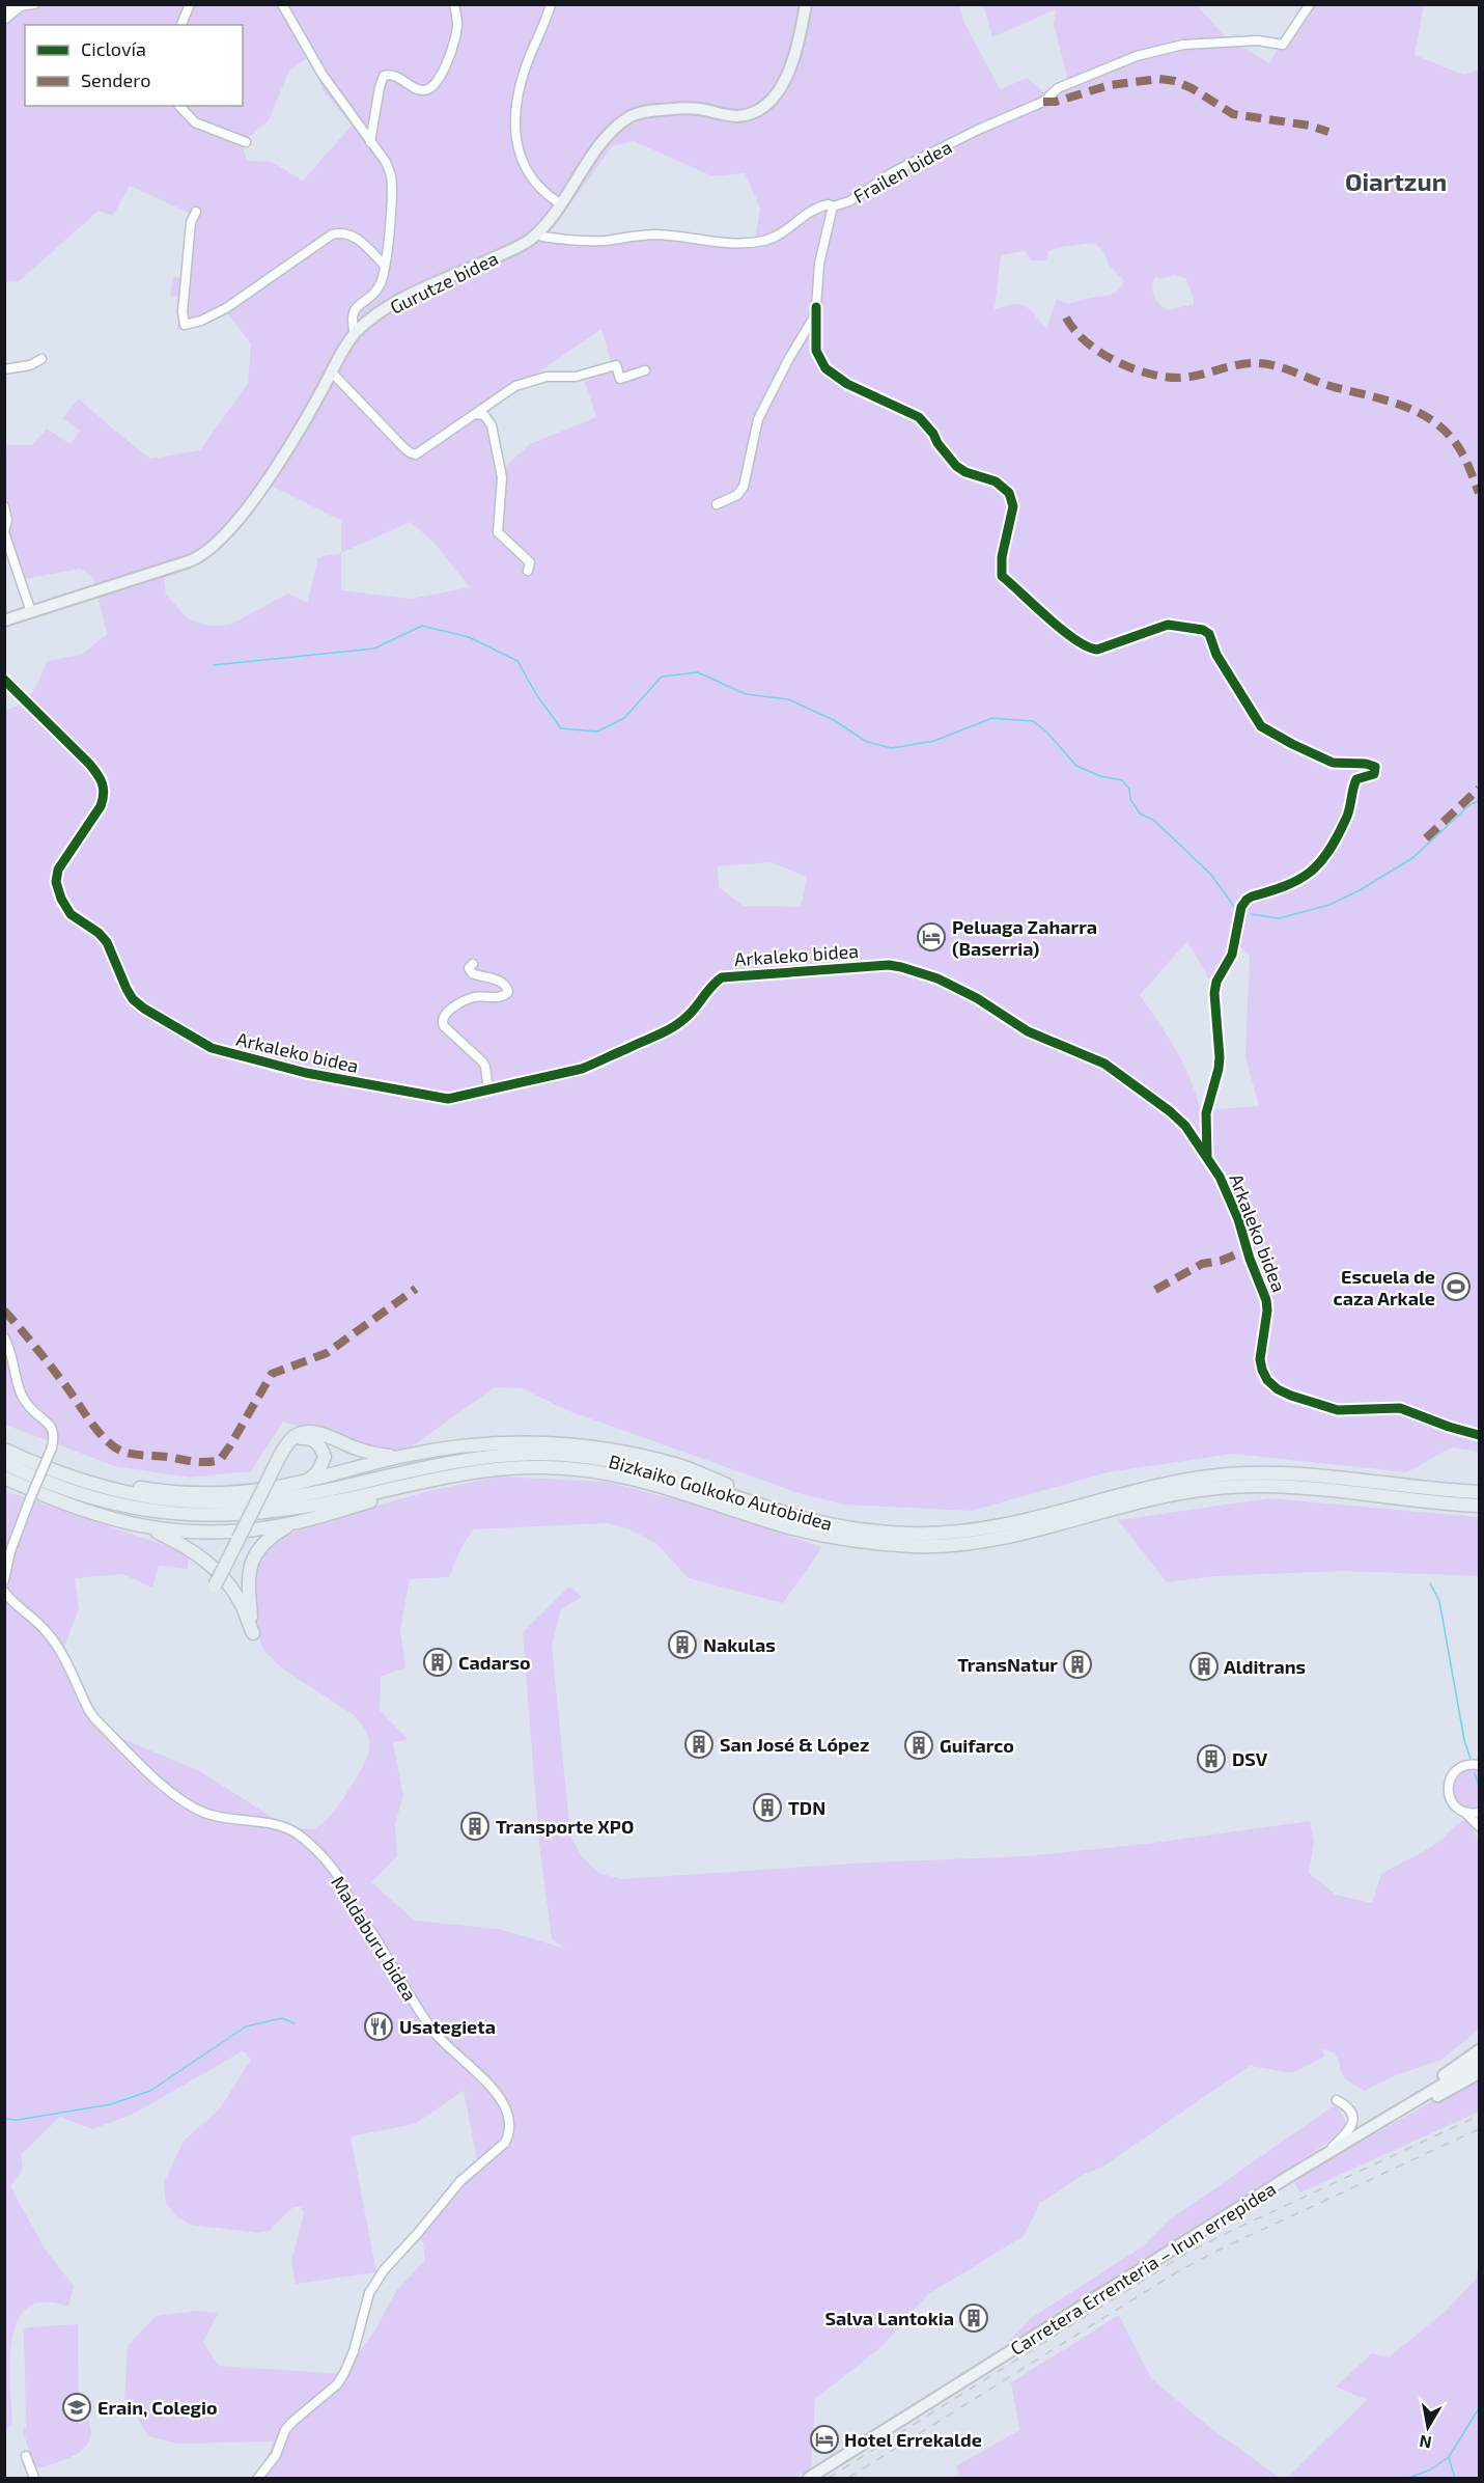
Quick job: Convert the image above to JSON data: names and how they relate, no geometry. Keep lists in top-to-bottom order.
{
  "streets": {
    "highway": ["Bizkaiko Golkoko Autobidea"],
    "main road": ["Gurutze bidea", "Carretera Errenteria – Irun errepidea"],
    "street": ["Frailen bidea", "Arkaleko bidea", "Maldaburu bidea"]
  },
  "crossings": [
    ["Frailen bidea", "Gurutze bidea"]
  ],
  "districts": ["Oiartzun"],
  "places": {
    "hotel": ["Peluaga Zaharra (Baserria)", "Hotel Errekalde"],
    "sports": ["Escuela de caza Arkale"],
    "building": [
      "Nakulas",
      "Cadarso",
      "TransNatur",
      "Alditrans",
      "San José & López",
      "Guifarco",
      "DSV",
      "TDN",
      "Transporte XPO",
      "Salva Lantokia"
    ],
    "restaurant": ["Usategieta"],
    "school or university": ["Erain, Colegio"]
  },
  "legend": ["Ciclovía", "Sendero"],
  "north": "bottom"
}
